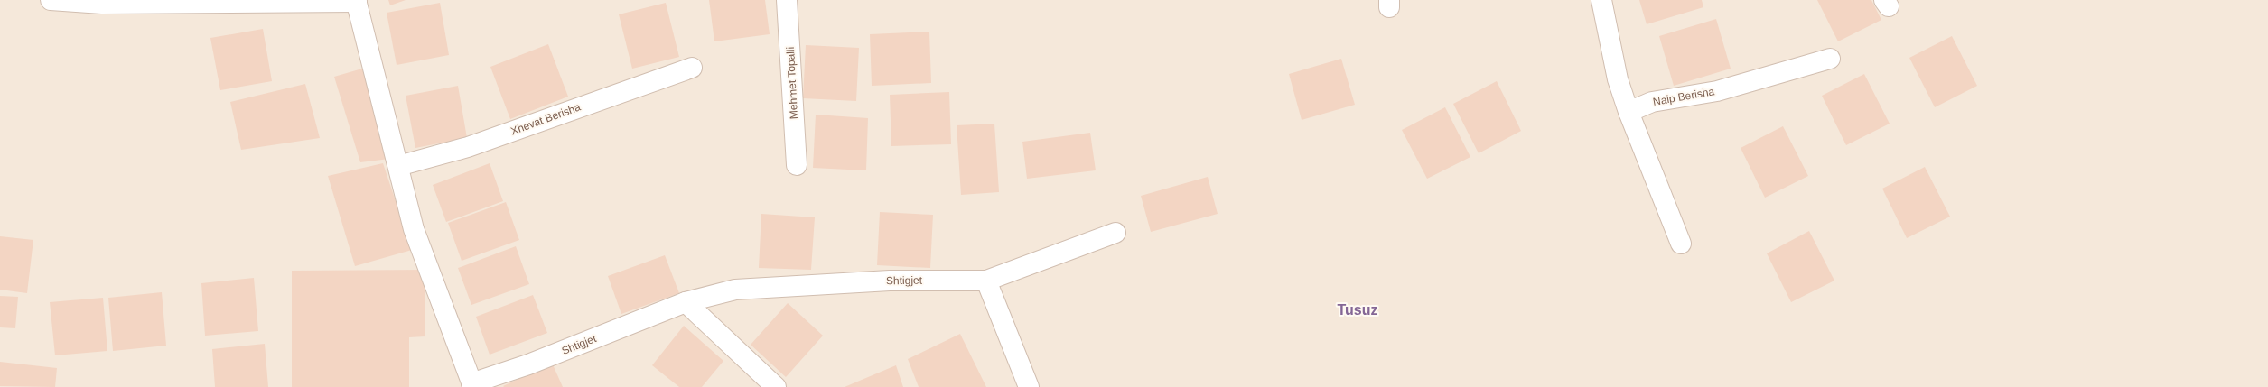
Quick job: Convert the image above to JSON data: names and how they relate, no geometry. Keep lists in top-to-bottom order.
{
  "streets": {
    "street": [
      "Mehmet Topalli",
      "Naip Berisha",
      "Xhevat Berisha",
      "Shtigjet"
    ]
  },
  "districts": ["Tusuz"]
}
